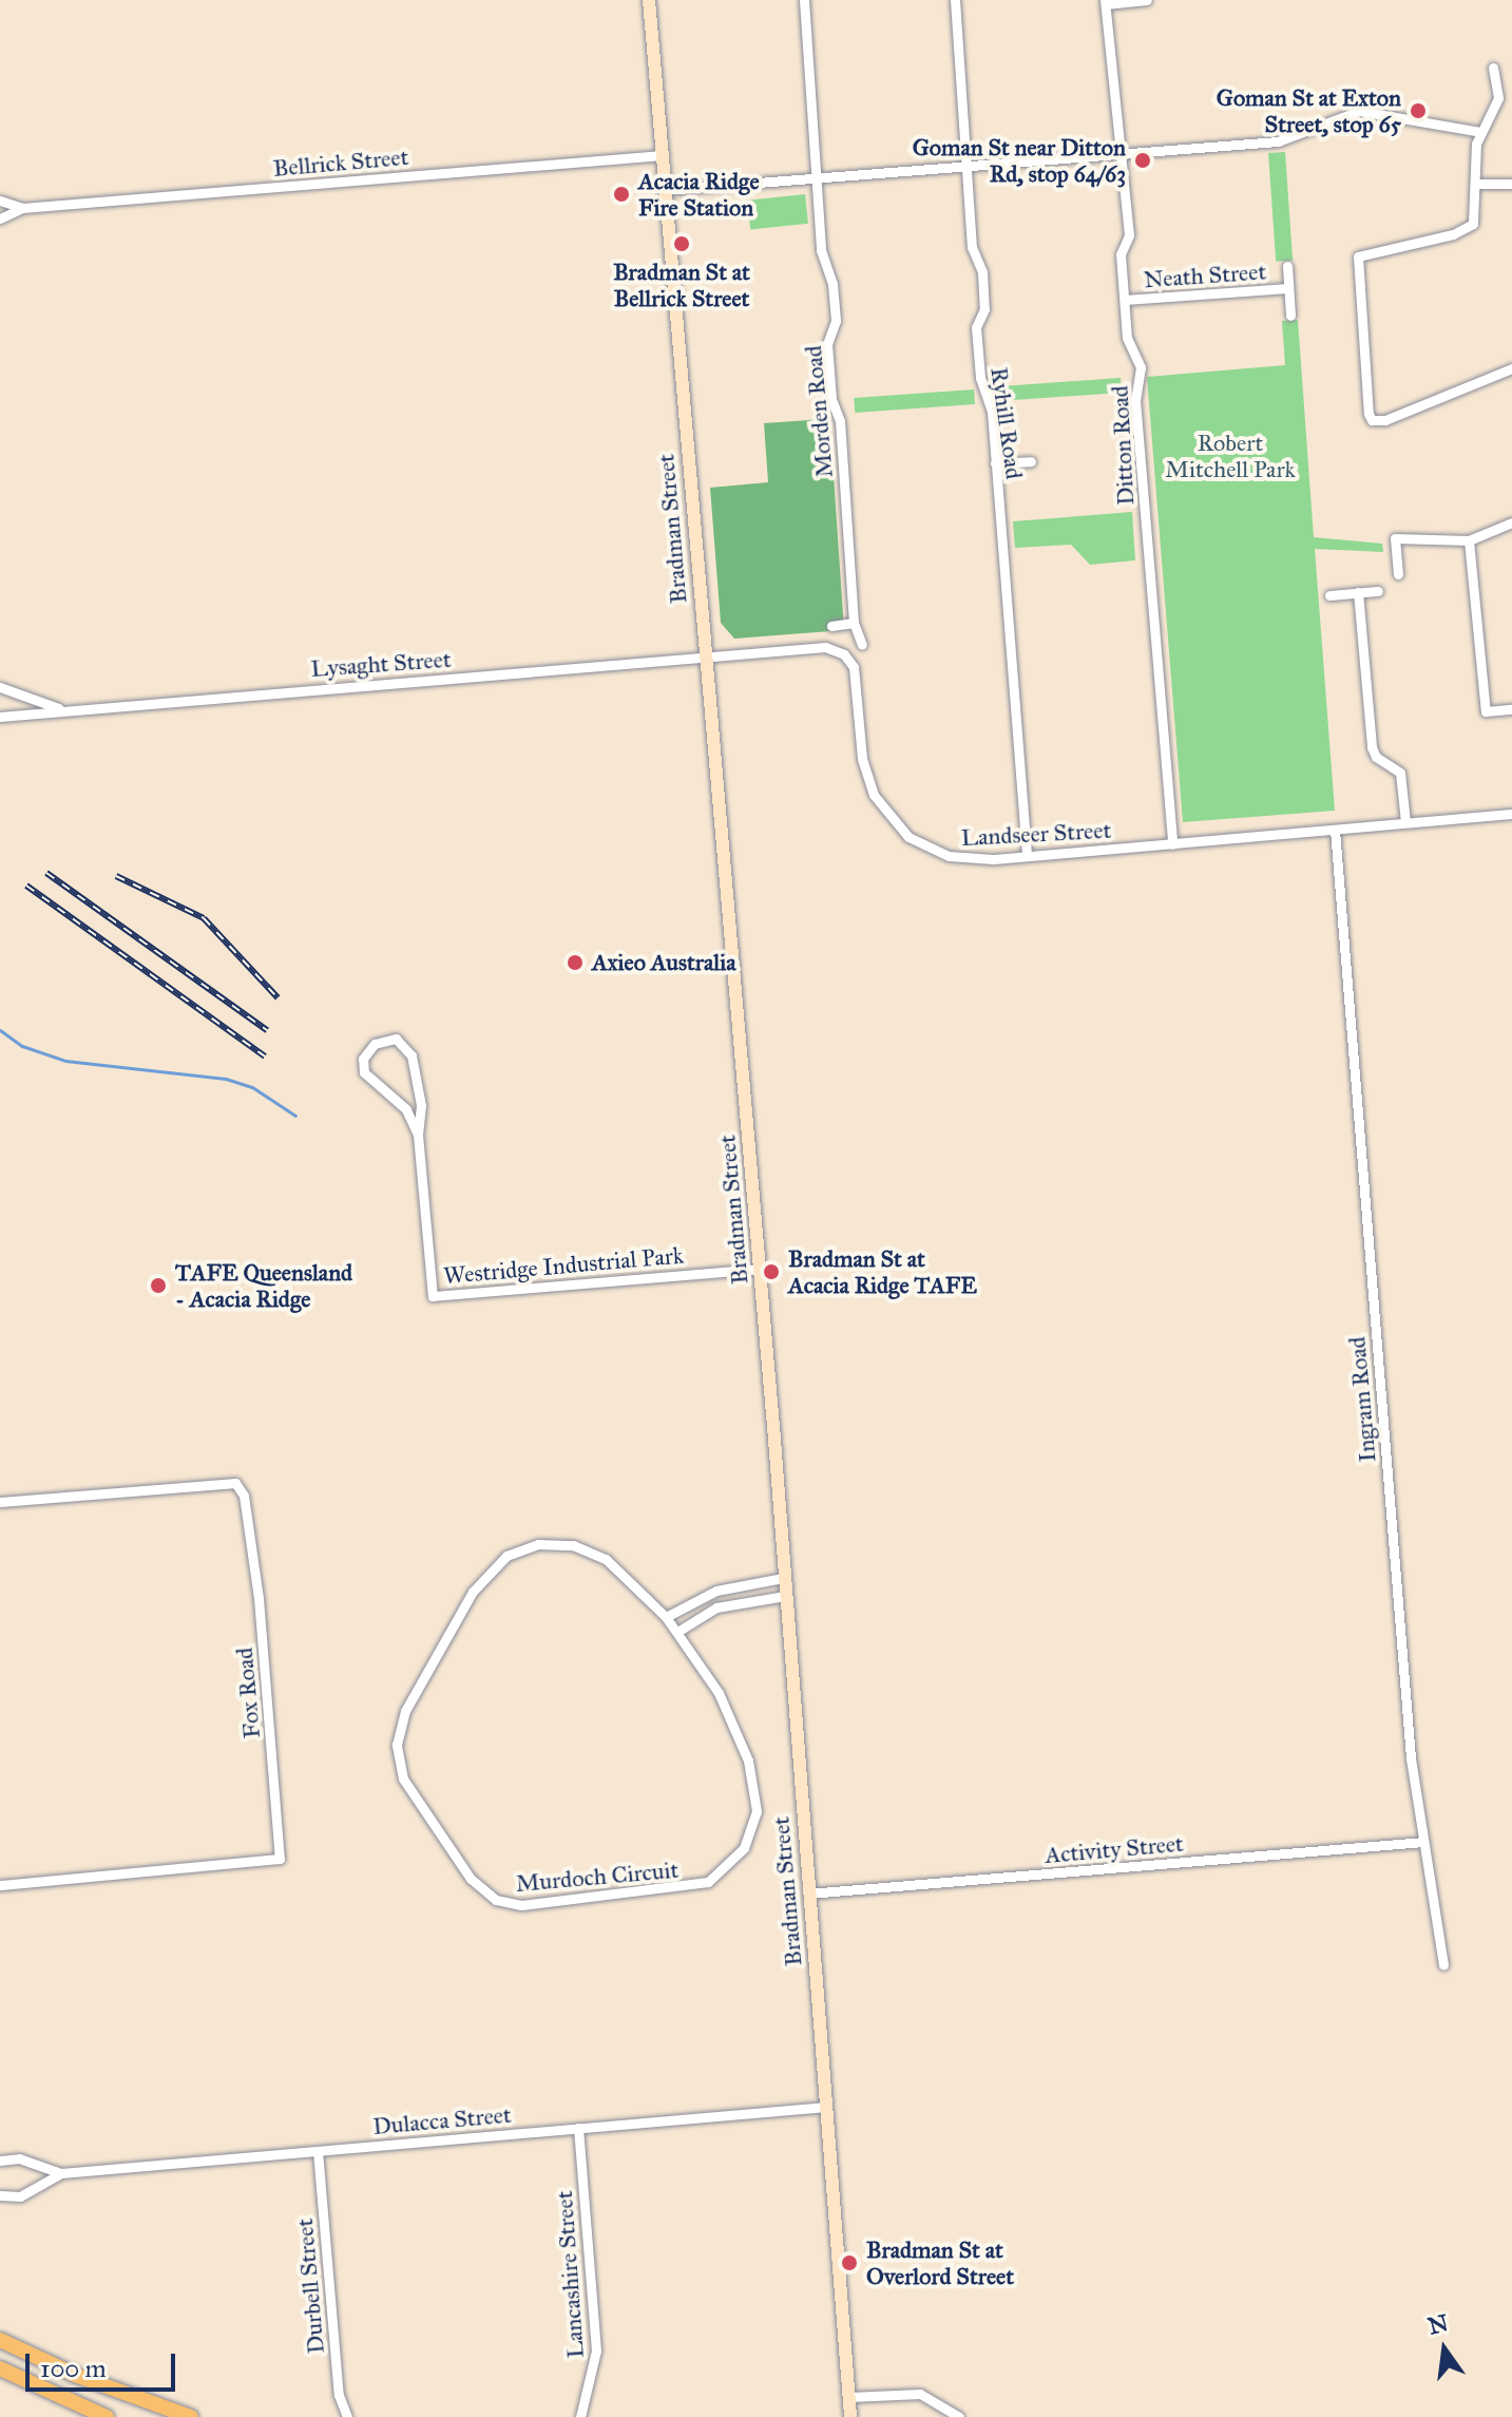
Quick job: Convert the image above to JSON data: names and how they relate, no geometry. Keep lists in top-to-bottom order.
{
  "streets": {
    "main road": ["Bradman Street"],
    "street": [
      "Bellrick Street",
      "Neath Street",
      "Morden Road",
      "Ryhill Road",
      "Ditton Road",
      "Lysaght Street",
      "Landseer Street",
      "Westridge Industrial Park",
      "Ingram Road",
      "Fox Road",
      "Activity Street",
      "Murdoch Circuit",
      "Dulacca Street",
      "Lancashire Street",
      "Durbell Street"
    ]
  },
  "crossings": [
    ["Bellrick Street", "Bradman Street"],
    ["Neath Street", "Ditton Road"],
    ["Ryhill Road", "Landseer Street"],
    ["Ditton Road", "Landseer Street"],
    ["Bradman Street", "Lysaght Street"],
    ["Bradman Street", "Landseer Street"],
    ["Bradman Street", "Westridge Industrial Park"],
    ["Bradman Street", "Activity Street"],
    ["Bradman Street", "Dulacca Street"],
    ["Lysaght Street", "Landseer Street"],
    ["Landseer Street", "Ingram Road"],
    ["Ingram Road", "Activity Street"],
    ["Dulacca Street", "Lancashire Street"],
    ["Dulacca Street", "Durbell Street"]
  ],
  "parks": ["Robert Mitchell Park"],
  "places": [
    "Goman St at Exton Street, stop 65",
    "Goman St near Ditton Rd, stop 64/63",
    "Acacia Ridge Fire Station",
    "Bradman St at Bellrick Street",
    "Axieo Australia",
    "Bradman St at Acacia Ridge TAFE",
    "TAFE Queensland - Acacia Ridge",
    "Bradman St at Overlord Street"
  ],
  "scale_bar": "100 m",
  "north": "top"
}
